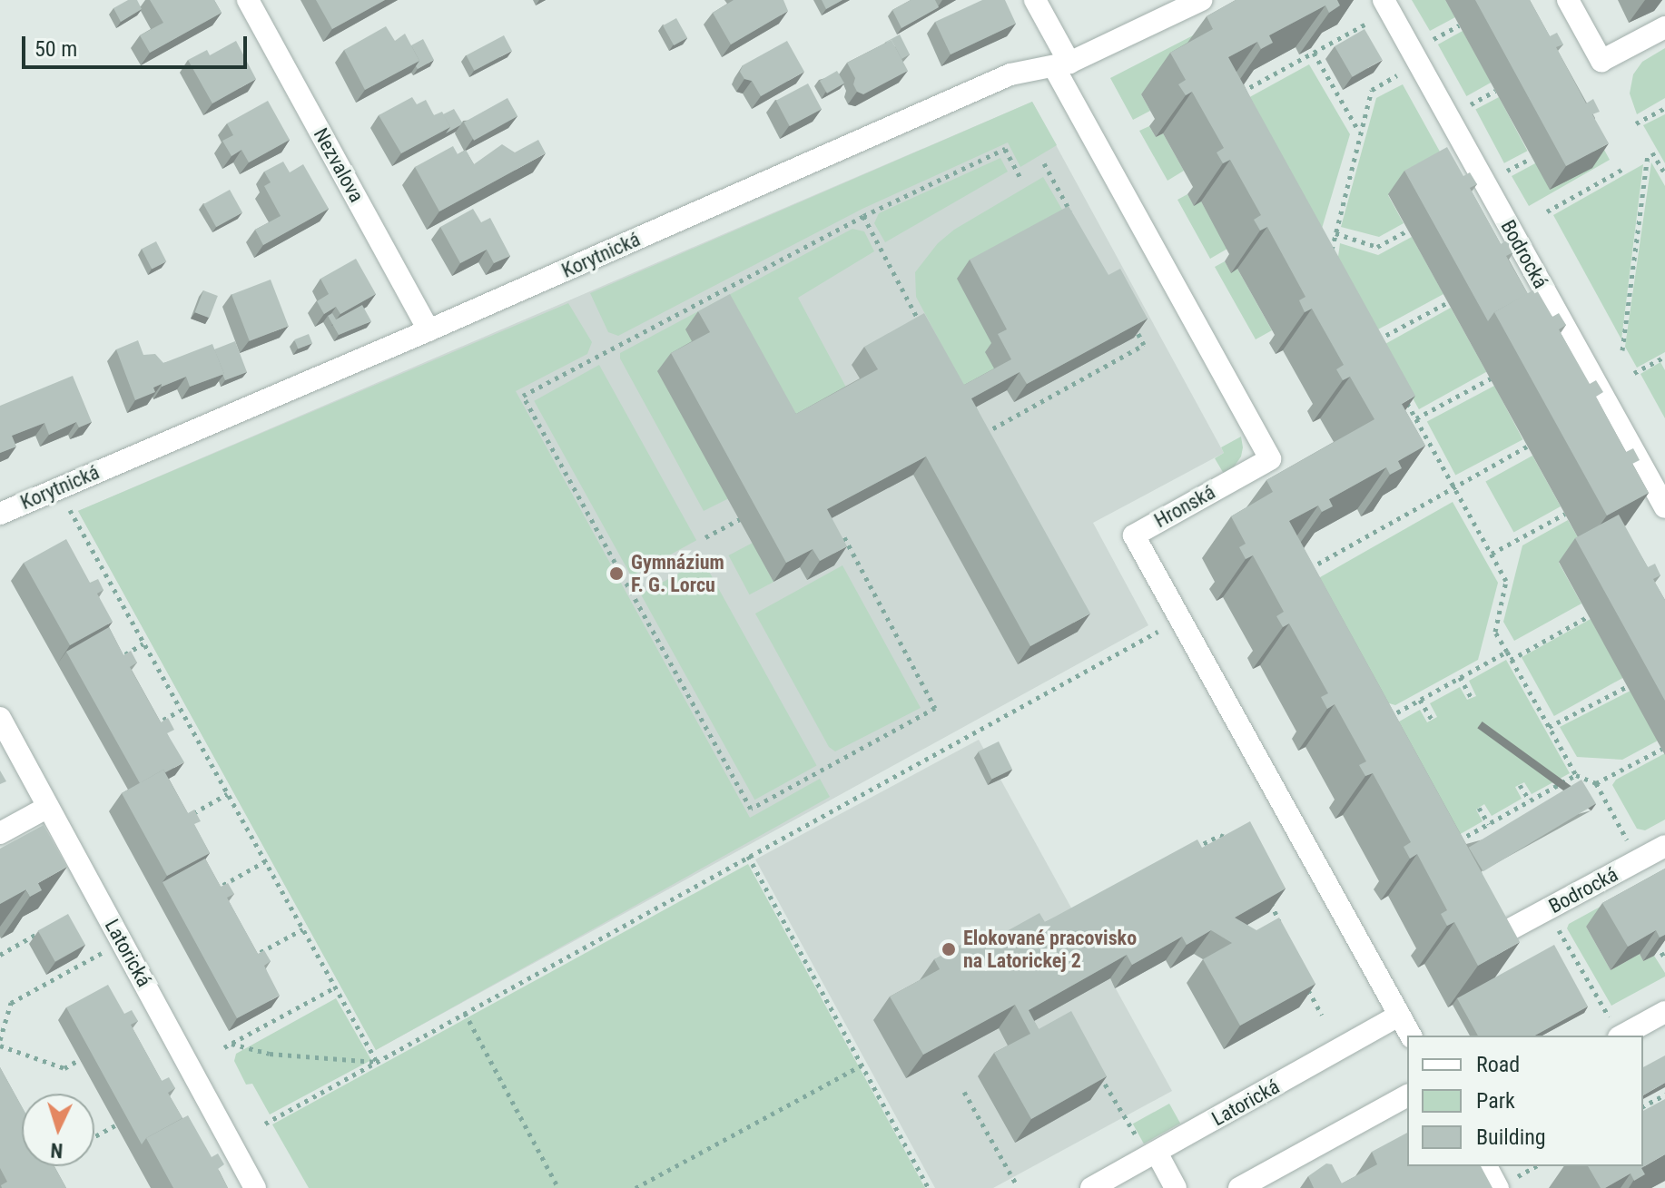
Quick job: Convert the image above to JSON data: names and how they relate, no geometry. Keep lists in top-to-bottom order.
{
  "streets": {
    "street": [
      "Nezvalova",
      "Bodrocká",
      "Korytnická",
      "Hronská",
      "Latorická"
    ]
  },
  "crossings": [
    ["Nezvalova", "Korytnická"],
    ["Korytnická", "Hronská"],
    ["Hronská", "Latorická"]
  ],
  "places": ["Gymnázium F. G. Lorcu", "Elokované pracovisko na Latorickej 2"],
  "legend": ["Road", "Park", "Building"],
  "scale_bar": "50 m",
  "north": "bottom"
}
